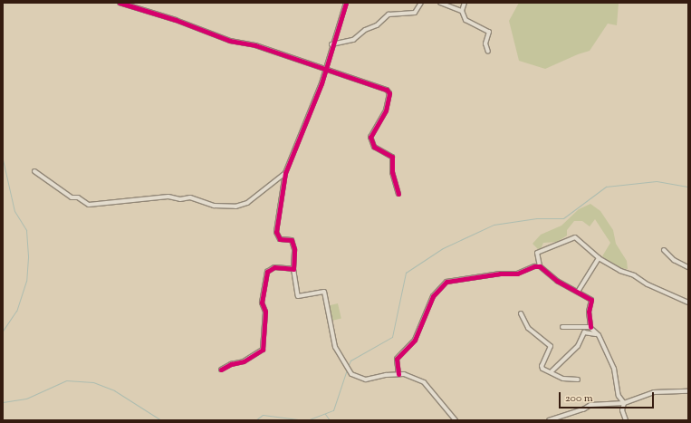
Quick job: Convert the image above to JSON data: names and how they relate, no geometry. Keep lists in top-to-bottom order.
{
  "scale_bar": "200 m"
}
